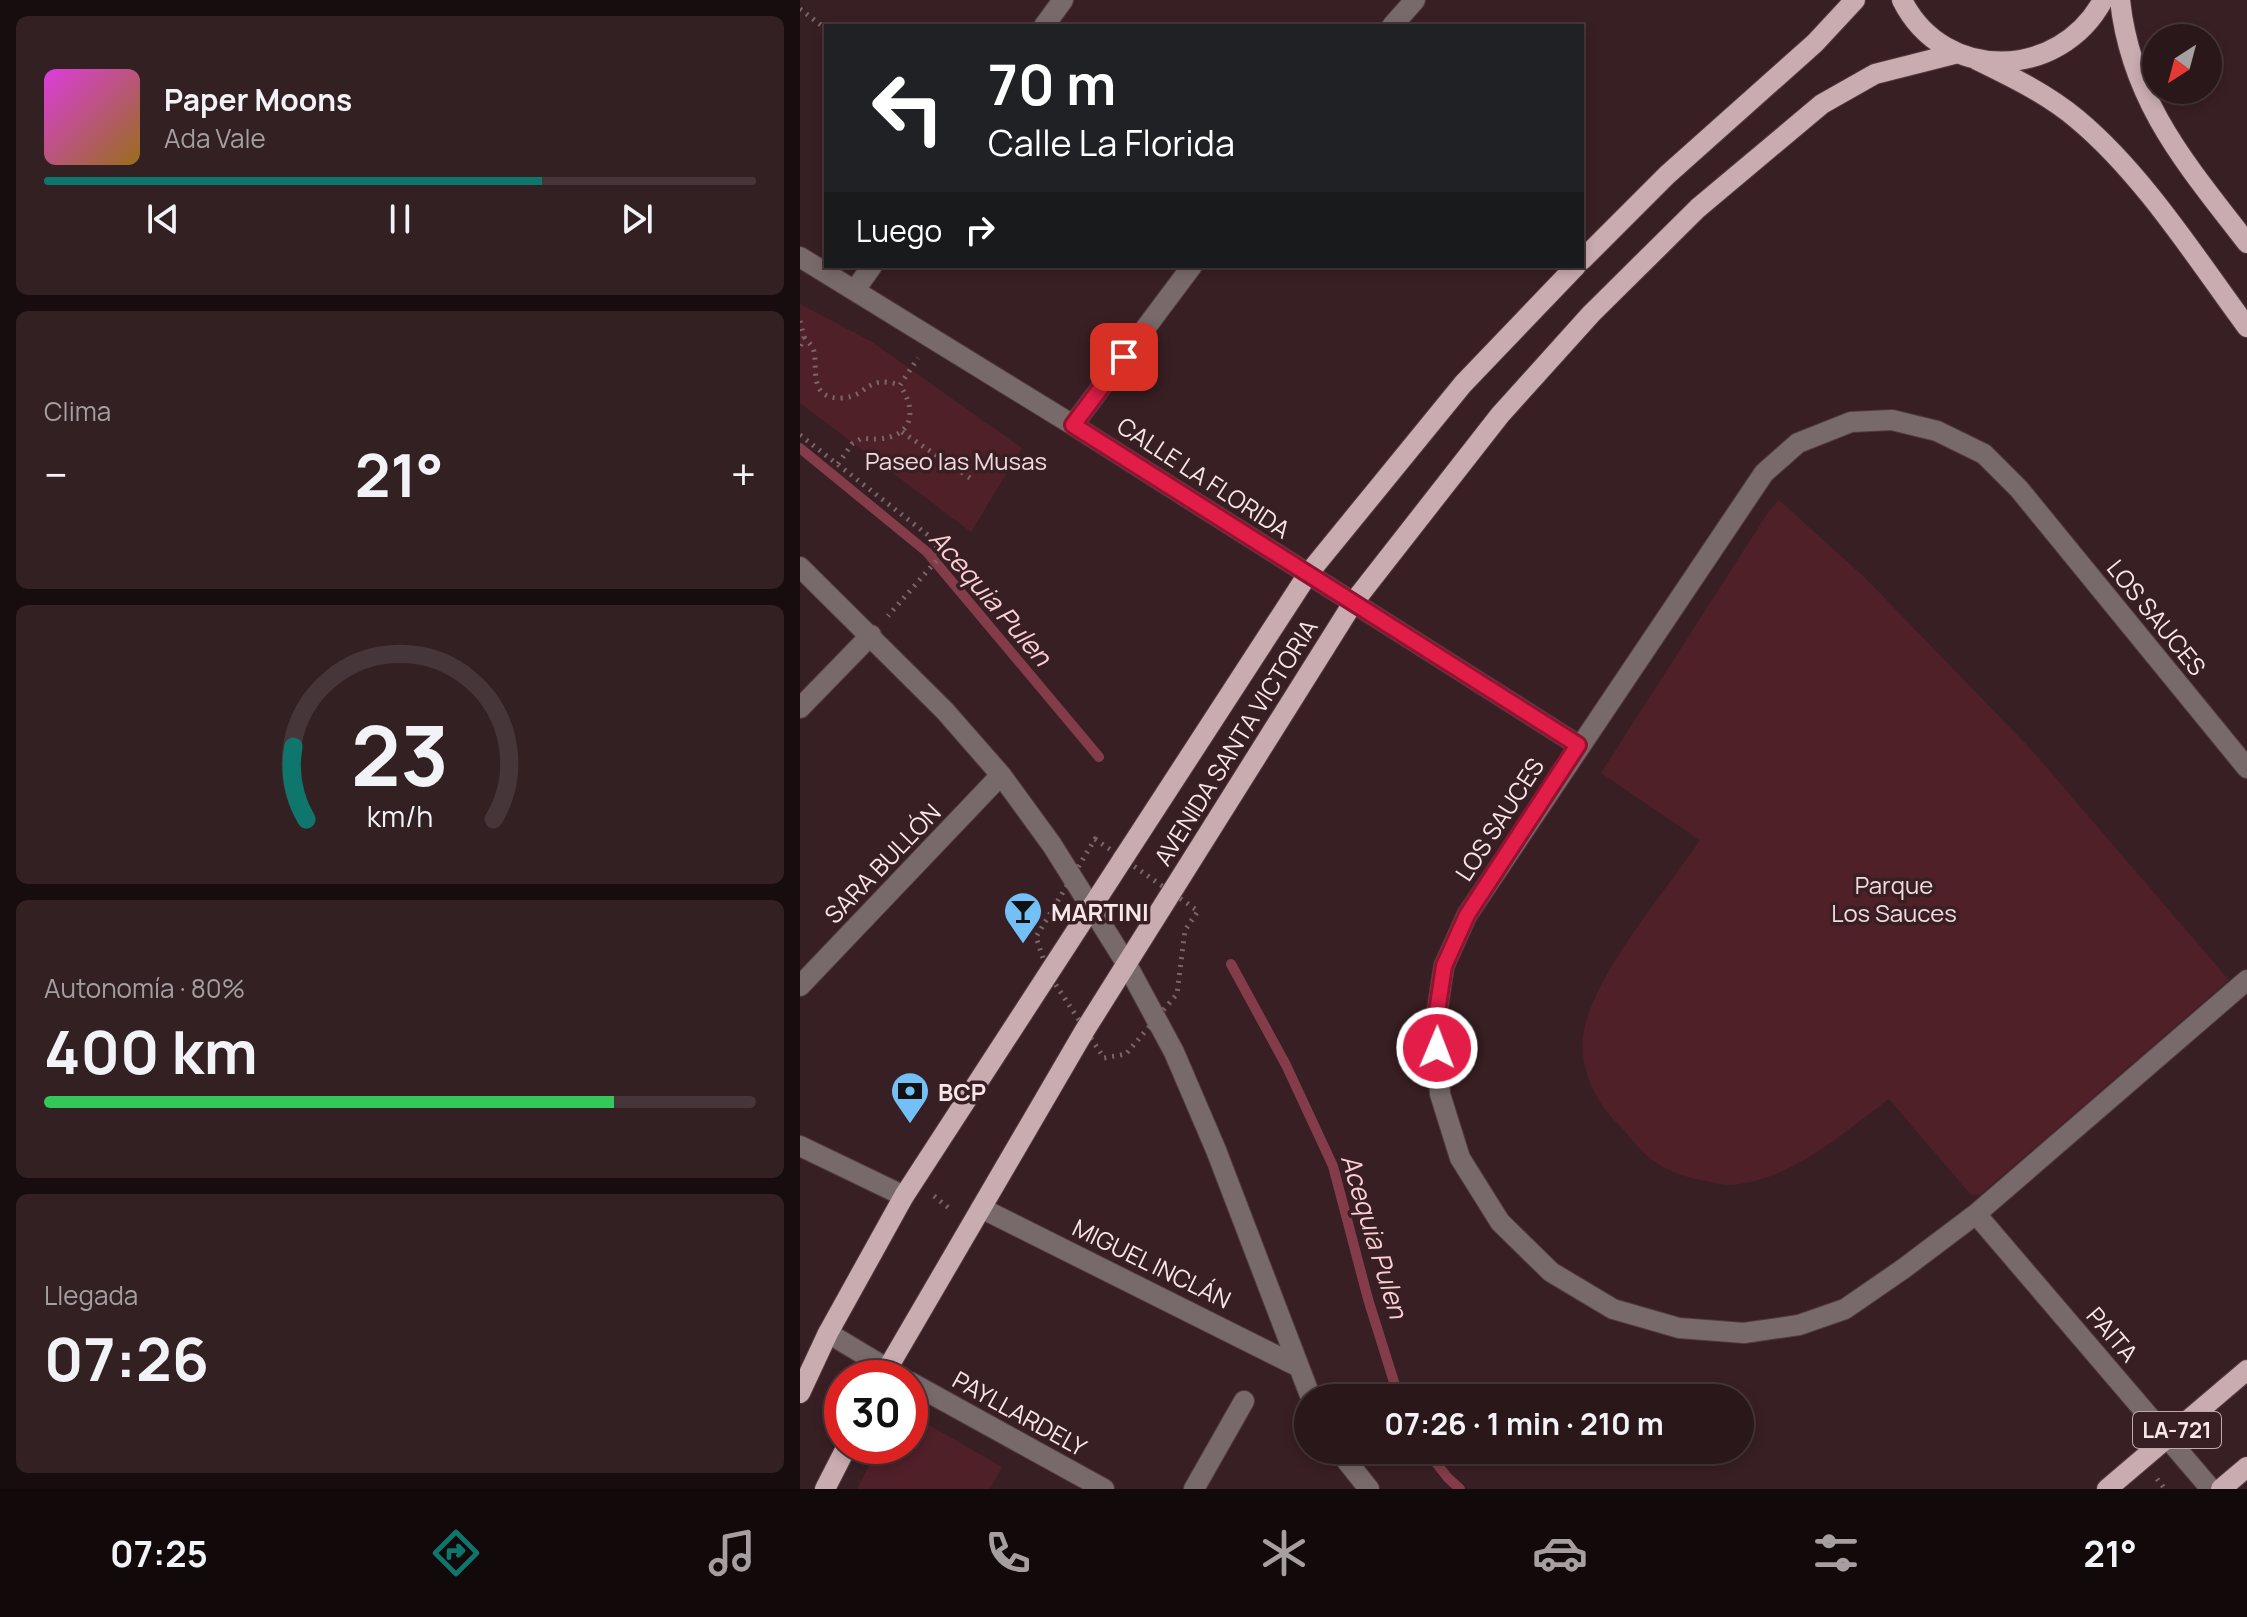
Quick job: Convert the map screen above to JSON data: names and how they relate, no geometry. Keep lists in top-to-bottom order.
{
  "streets": {
    "main road": ["AVENIDA SANTA VICTORIA", "LA-721"],
    "street": [
      "CALLE LA FLORIDA",
      "LOS SAUCES",
      "SARA BULLÓN",
      "MIGUEL INCLÁN",
      "PAITA",
      "PAYLLARDELY"
    ]
  },
  "crossings": [
    ["CALLE LA FLORIDA", "LOS SAUCES"],
    ["CALLE LA FLORIDA", "AVENIDA SANTA VICTORIA"],
    ["LOS SAUCES", "PAITA"],
    ["AVENIDA SANTA VICTORIA", "MIGUEL INCLÁN"],
    ["PAITA", "LA-721"]
  ],
  "water": ["Acequia Pulen"],
  "parks": ["Paseo las Musas", "Parque Los Sauces"],
  "places": {
    "bar": ["MARTINI"],
    "bank": ["BCP"]
  },
  "north": "bottom left",
  "page": {
    "turn": ["70 m", "Calle La Florida"],
    "song": ["Paper Moons", "Ada Vale"],
    "then": "Luego",
    "tile": [
      "Clima",
      ["Autonomía · 80%", "400 km"],
      ["Llegada", "07:26"]
    ],
    "heat": ["−", "21°", "+"],
    "limit": "30",
    "trip": "07:26 · 1 min · 210 m",
    "tabs": ["07:25", "21°"],
    "gauge": ["23", "km/h"]
  }
}
